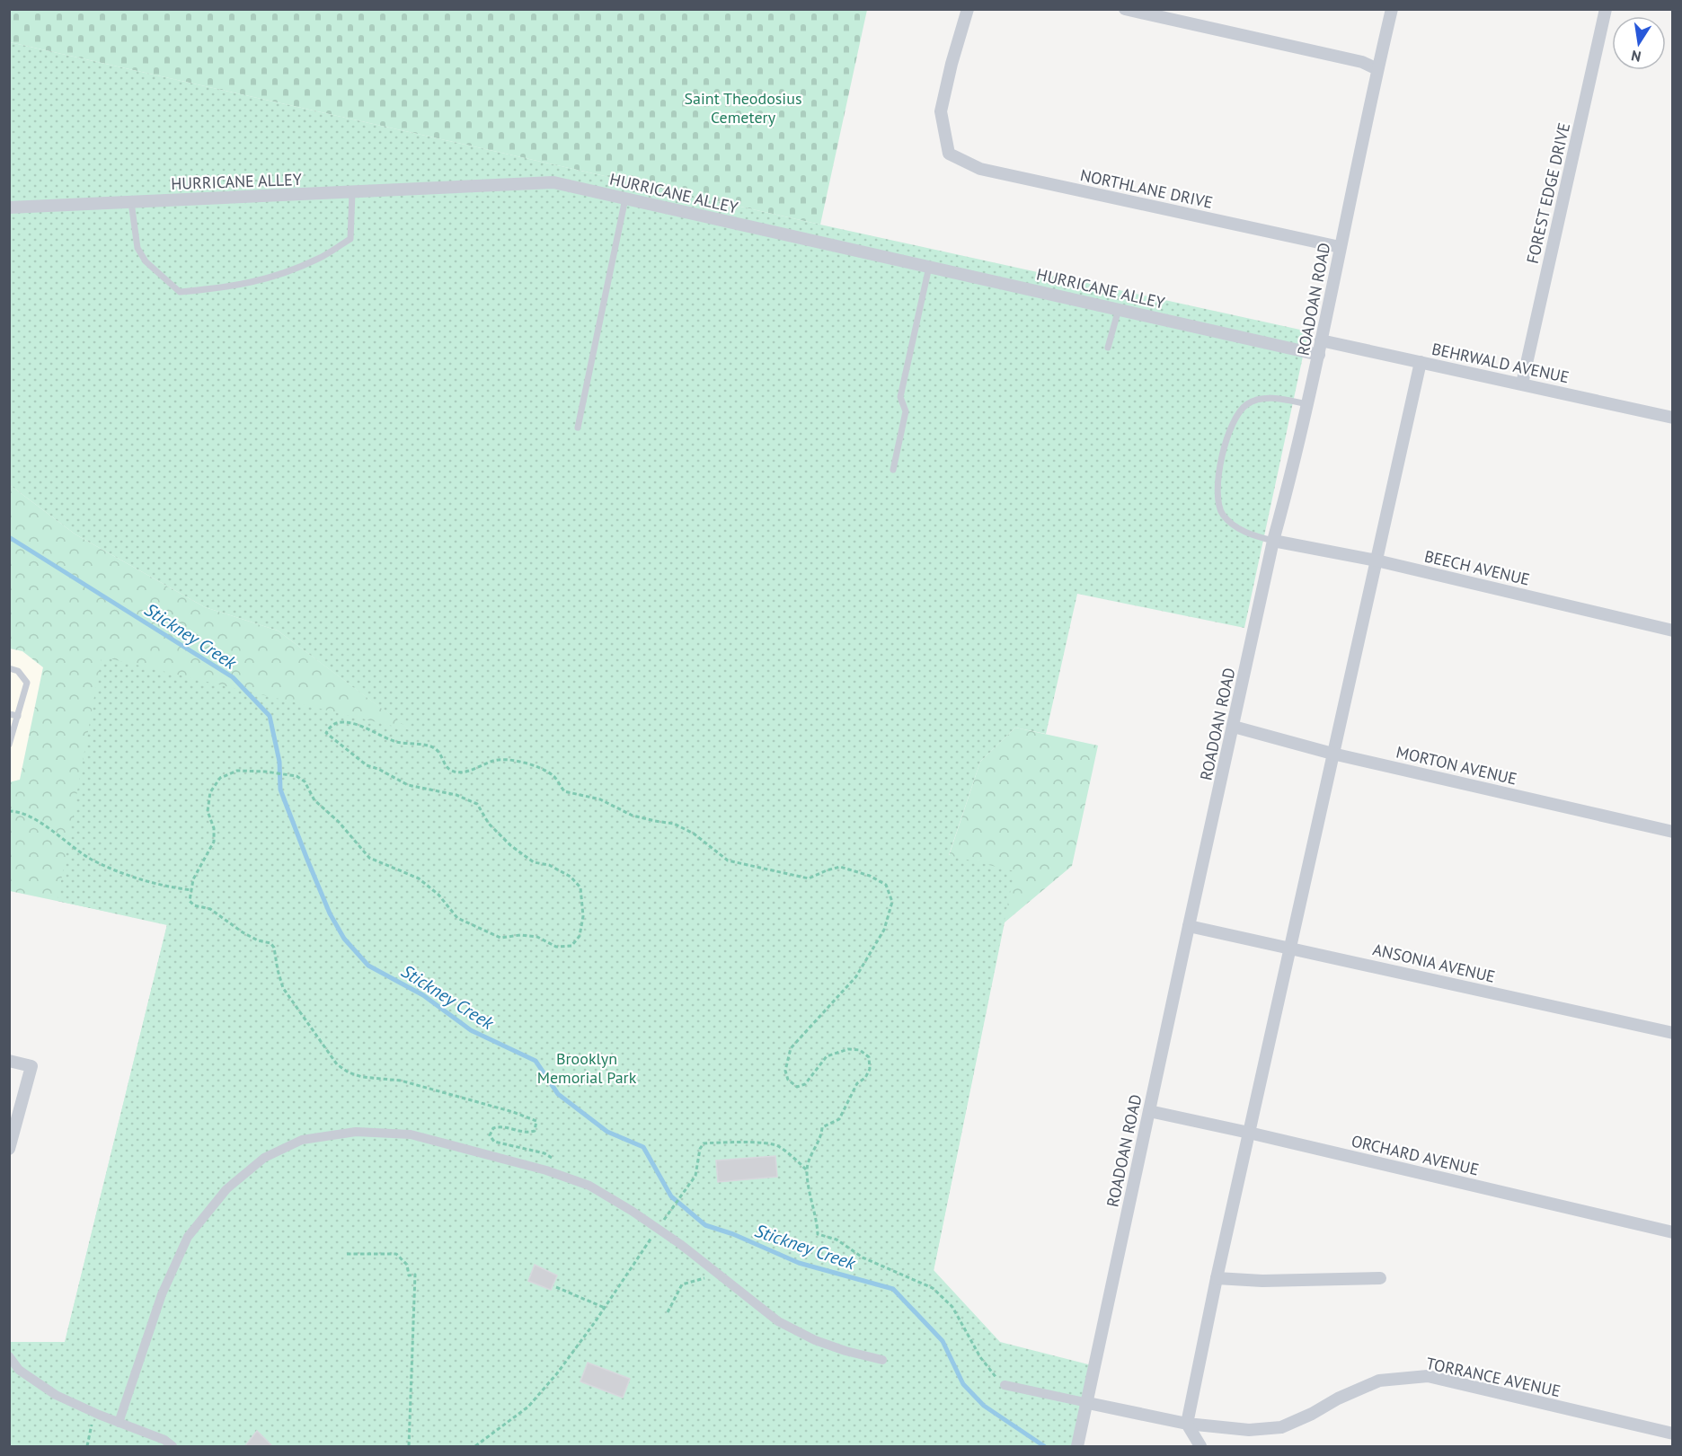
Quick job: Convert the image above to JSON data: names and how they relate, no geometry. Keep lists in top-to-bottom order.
{
  "streets": {
    "street": [
      "HURRICANE ALLEY",
      "NORTHLANE DRIVE",
      "FOREST EDGE DRIVE",
      "ROADOAN ROAD",
      "BEHRWALD AVENUE",
      "BEECH AVENUE",
      "MORTON AVENUE",
      "ANSONIA AVENUE",
      "ORCHARD AVENUE",
      "TORRANCE AVENUE"
    ]
  },
  "crossings": [
    ["HURRICANE ALLEY", "ROADOAN ROAD"],
    ["NORTHLANE DRIVE", "ROADOAN ROAD"],
    ["FOREST EDGE DRIVE", "BEHRWALD AVENUE"],
    ["ROADOAN ROAD", "BEHRWALD AVENUE"],
    ["ROADOAN ROAD", "BEECH AVENUE"],
    ["ROADOAN ROAD", "MORTON AVENUE"],
    ["ROADOAN ROAD", "ANSONIA AVENUE"],
    ["ROADOAN ROAD", "ORCHARD AVENUE"],
    ["ROADOAN ROAD", "TORRANCE AVENUE"]
  ],
  "water": ["Stickney Creek"],
  "parks": ["Saint Theodosius Cemetery", "Brooklyn Memorial Park"],
  "north": "bottom"
}
